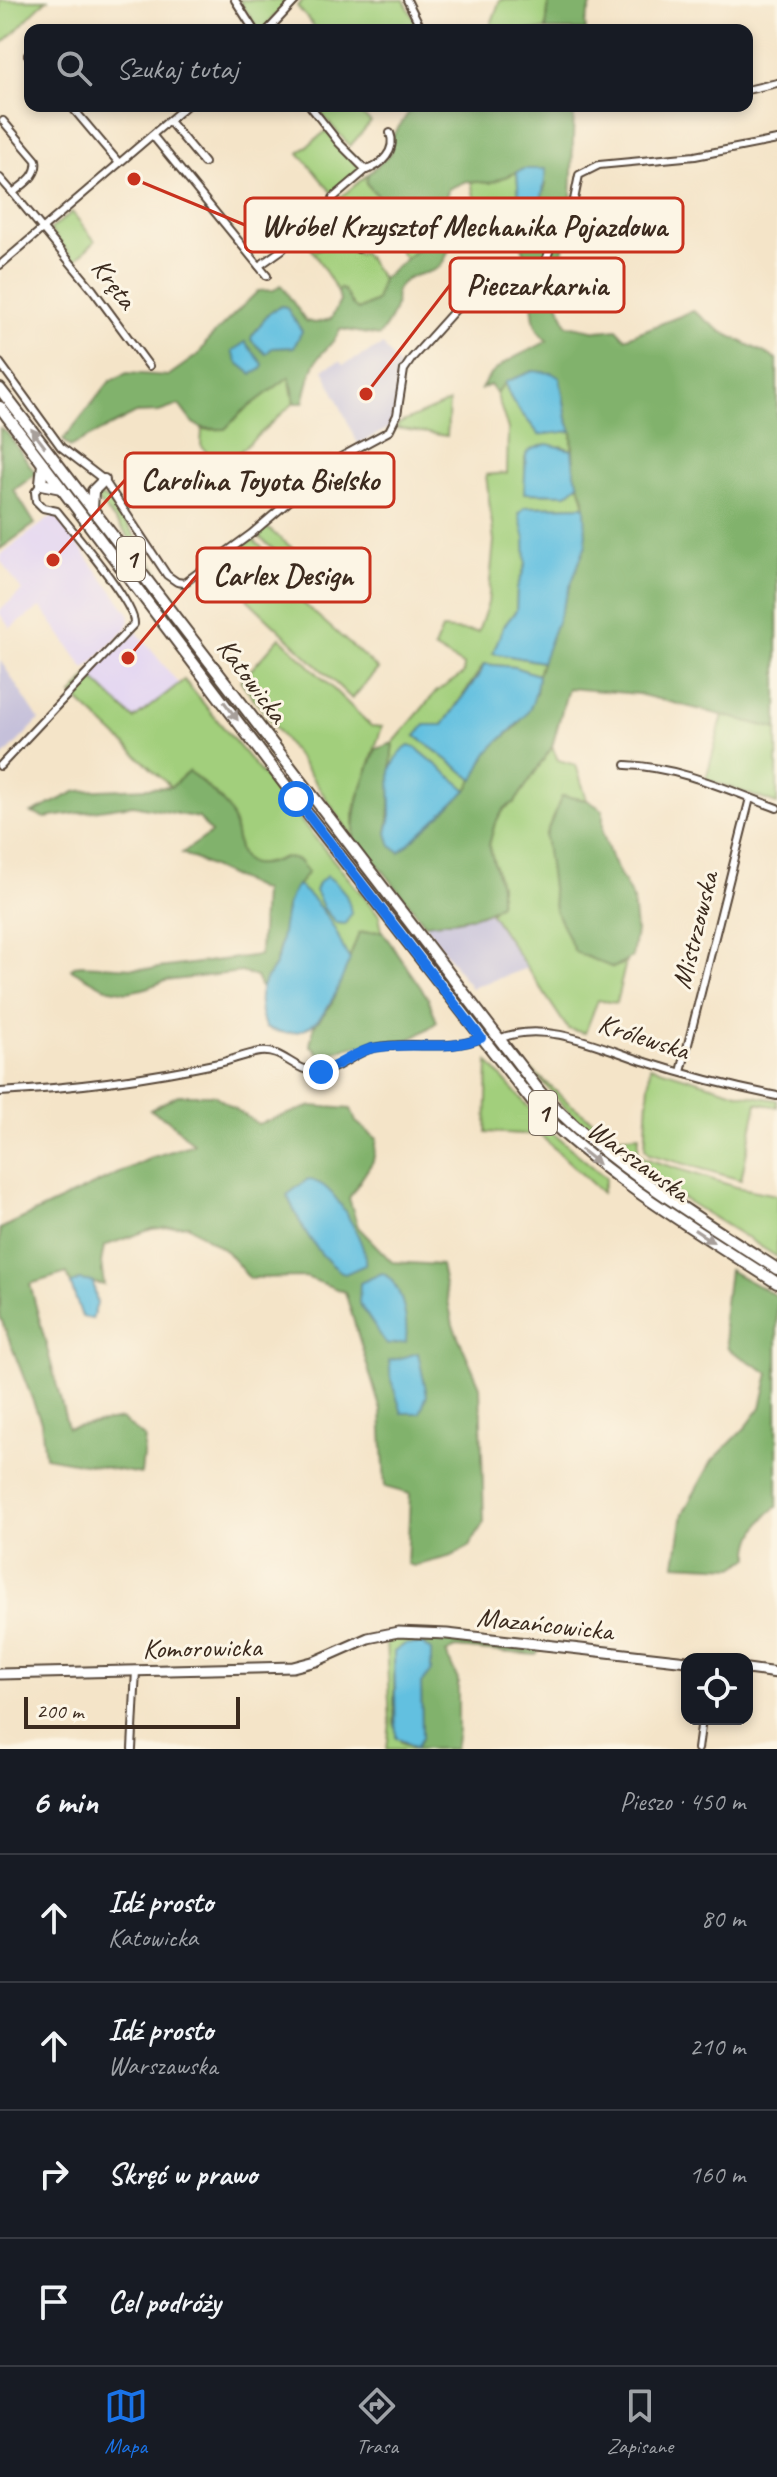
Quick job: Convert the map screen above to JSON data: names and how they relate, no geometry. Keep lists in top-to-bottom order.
{
  "streets": {
    "main road": ["1", "Katowicka", "Warszawska"],
    "street": [
      "Kręta",
      "Mistrzowska",
      "Królewska",
      "Mazańcowicka",
      "Komorowicka"
    ]
  },
  "crossings": [
    ["Katowicka", "Warszawska"],
    ["Mistrzowska", "Królewska"],
    ["Królewska", "Warszawska"],
    ["Mazańcowicka", "Komorowicka"]
  ],
  "places": [
    "Wróbel Krzysztof Mechanika Pojazdowa",
    "Pieczarkarnia",
    "Carolina Toyota Bielsko",
    "Carlex Design"
  ],
  "scale_bar": "200 m",
  "page": {
    "search": "Szukaj tutaj",
    "scale": "200 m",
    "heading": ["6 min", "Pieszo · 450 m"],
    "list": [
      ["Idź prosto", "Katowicka", "80 m"],
      ["Idź prosto", "Warszawska", "210 m"],
      ["Skręć w prawo", "160 m"],
      "Cel podróży"
    ],
    "nav": ["Mapa", "Trasa", "Zapisane"]
  }
}
